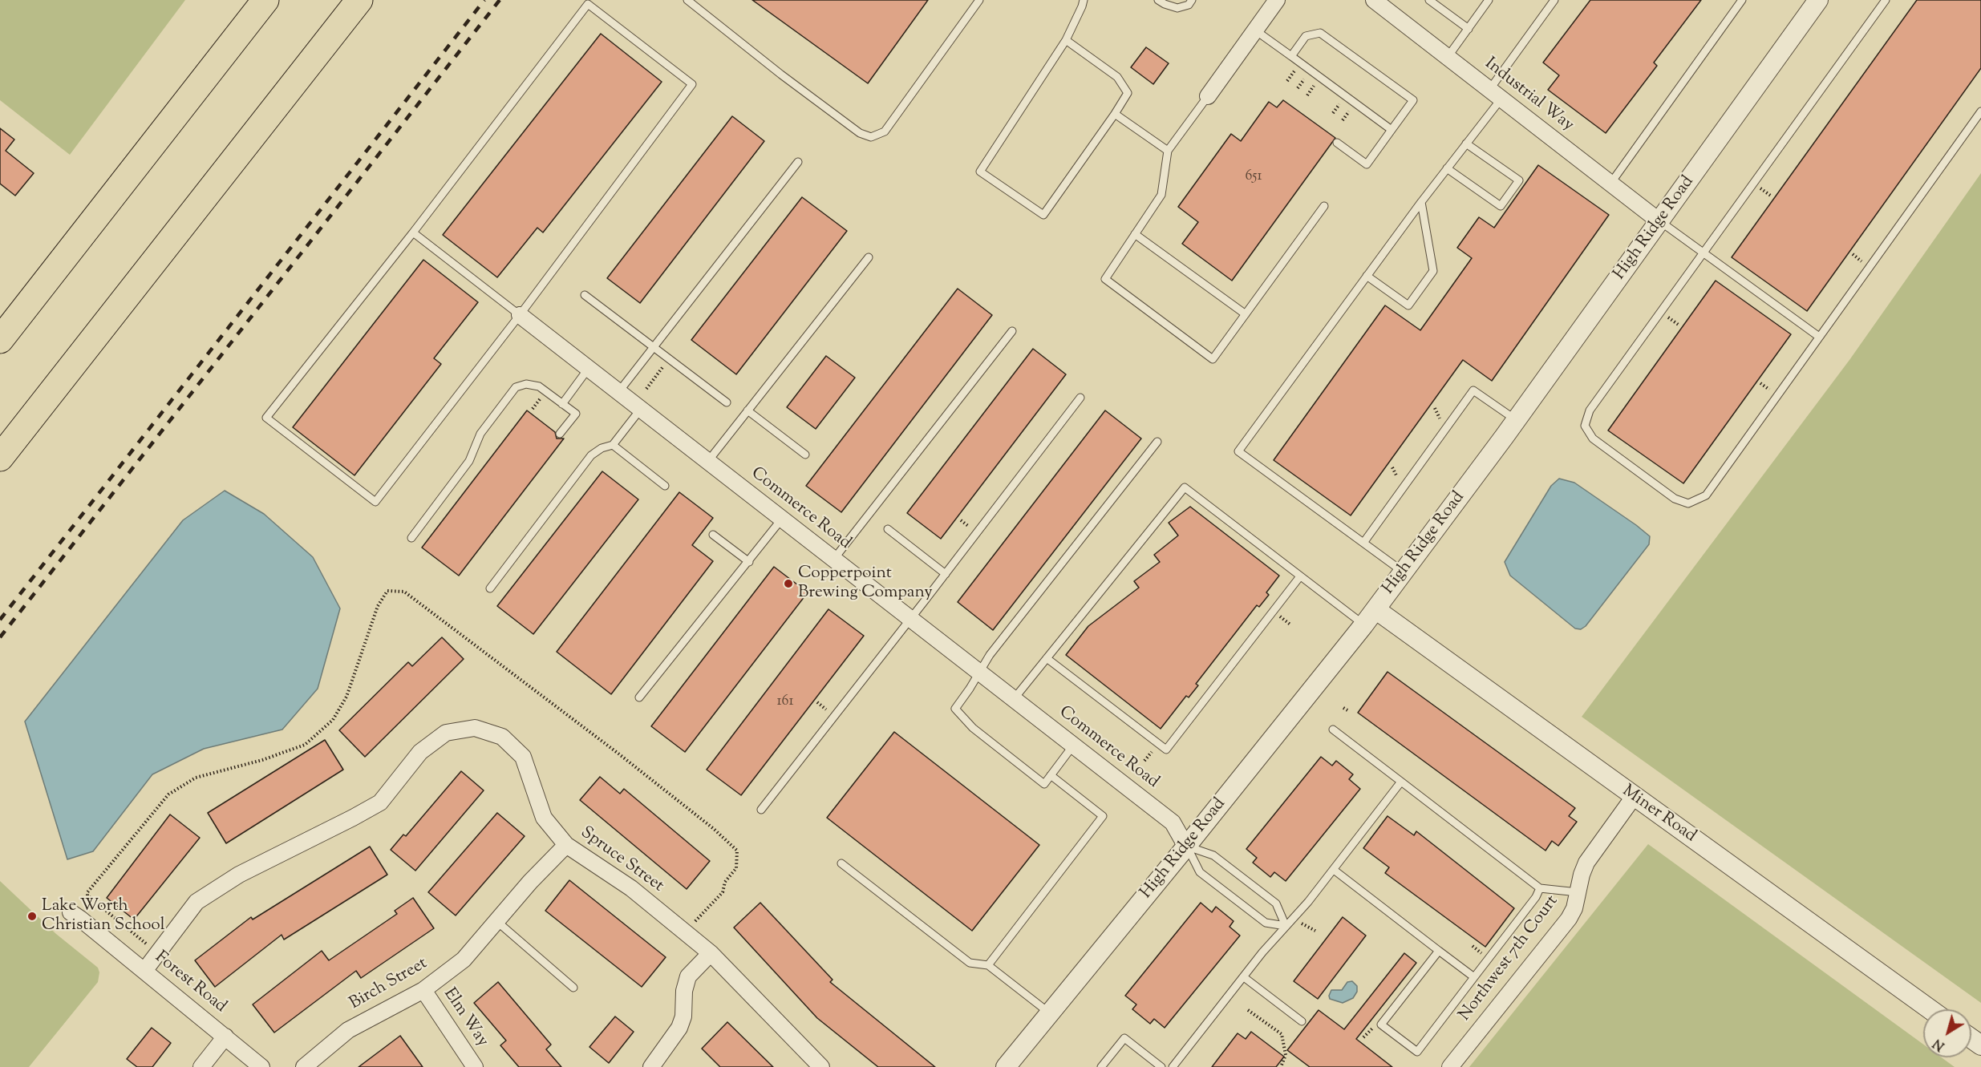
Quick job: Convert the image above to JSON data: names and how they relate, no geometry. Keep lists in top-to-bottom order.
{
  "streets": {
    "street": [
      "Industrial Way",
      "High Ridge Road",
      "Commerce Road",
      "Miner Road",
      "Spruce Street",
      "Northwest 7th Court",
      "Forest Road",
      "Birch Street",
      "Elm Way"
    ]
  },
  "crossings": [
    ["Industrial Way", "High Ridge Road"],
    ["High Ridge Road", "Commerce Road"],
    ["High Ridge Road", "Miner Road"],
    ["Miner Road", "Northwest 7th Court"],
    ["Spruce Street", "Forest Road"],
    ["Spruce Street", "Birch Street"],
    ["Birch Street", "Elm Way"]
  ],
  "places": ["Copperpoint Brewing Company", "Lake Worth Christian School"],
  "house_numbers": ["651", "161"],
  "north": "bottom left"
}
